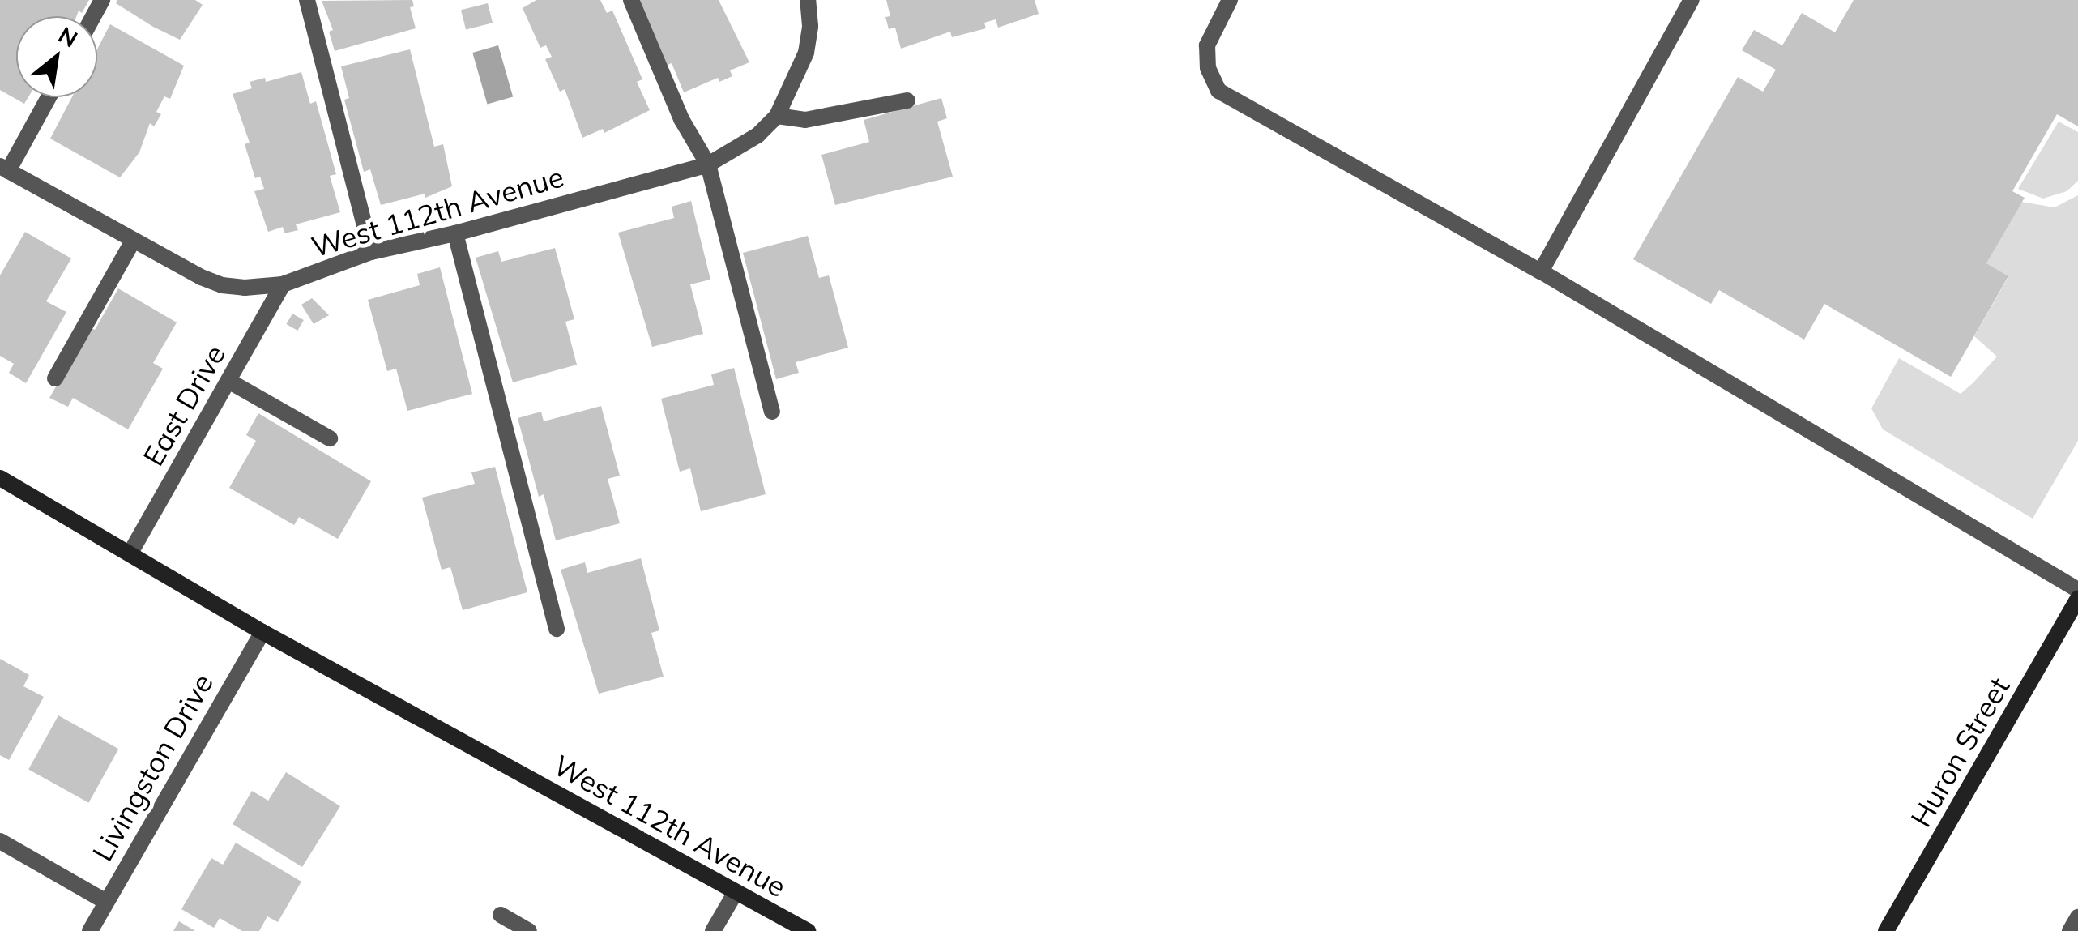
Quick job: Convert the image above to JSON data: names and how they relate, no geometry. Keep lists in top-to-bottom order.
{
  "streets": {
    "main road": ["West 112th Avenue", "Huron Street"],
    "street": ["East Drive", "Livingston Drive"]
  },
  "crossings": [
    ["West 112th Avenue", "East Drive"],
    ["West 112th Avenue", "Livingston Drive"]
  ],
  "north": "top right"
}
